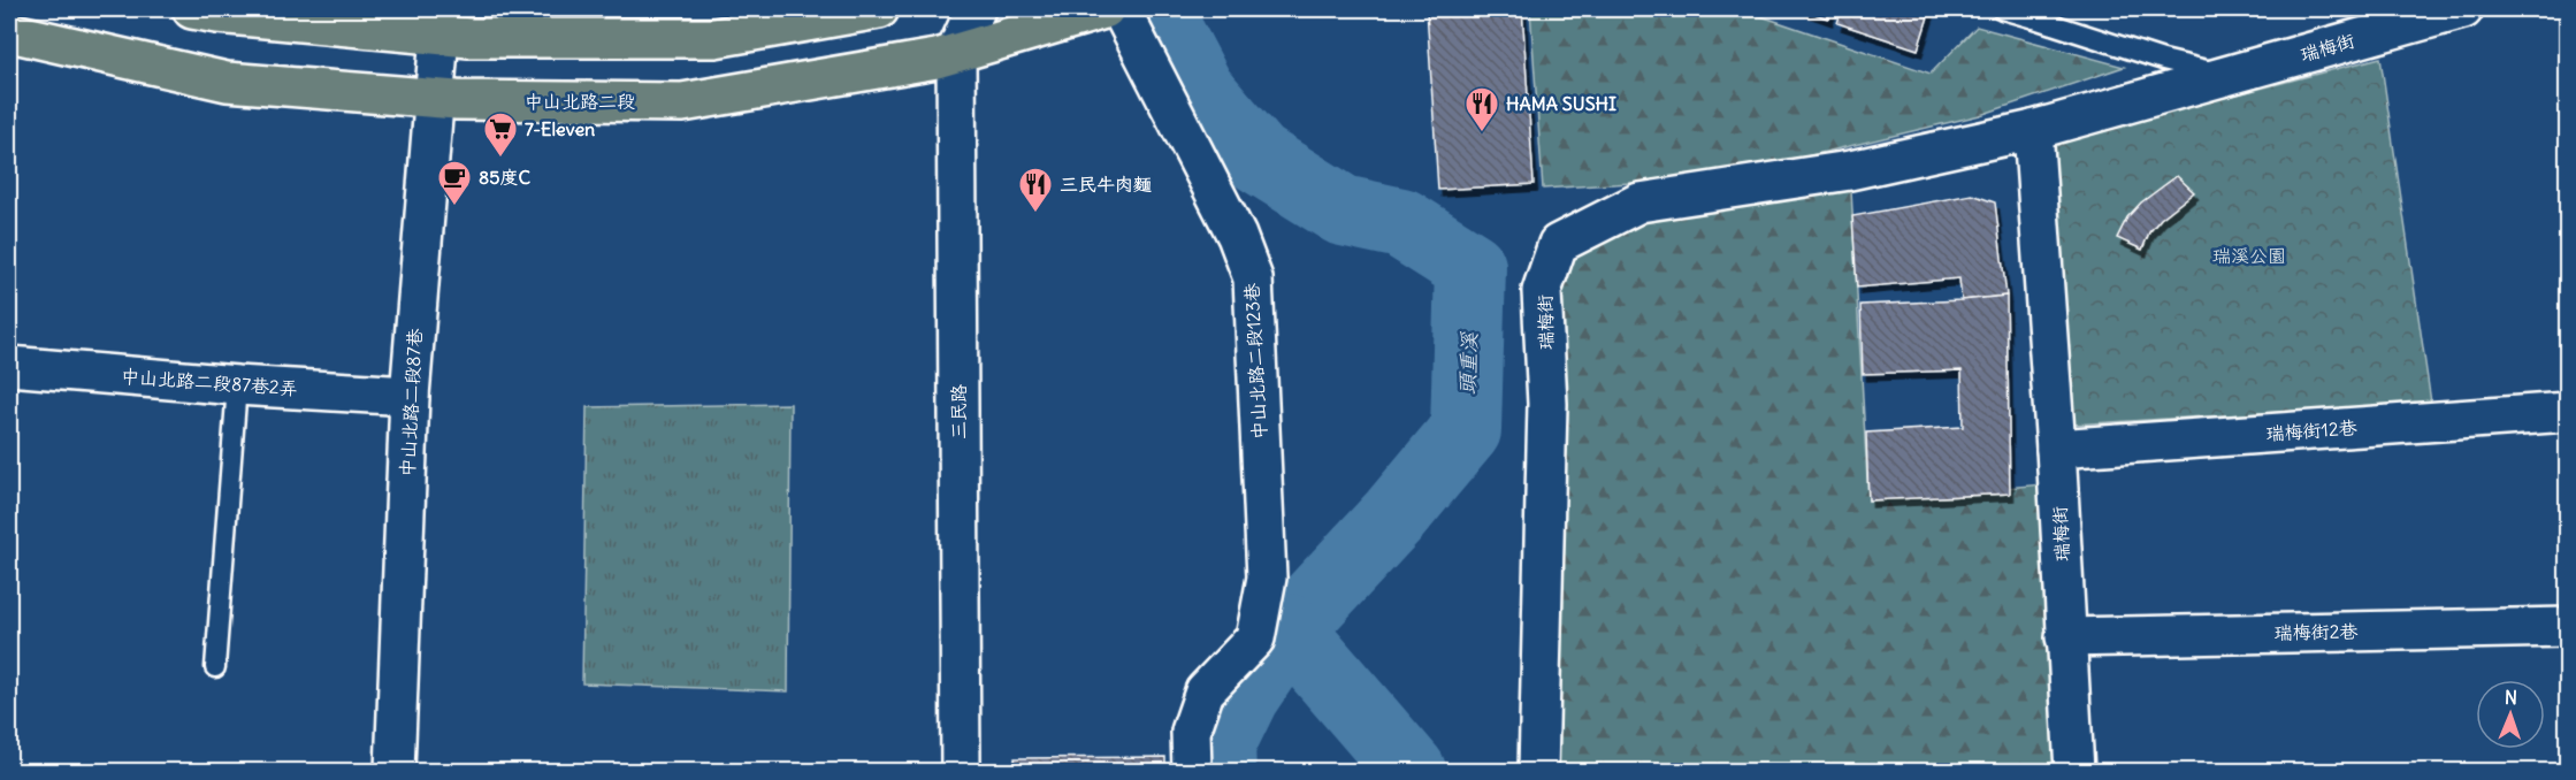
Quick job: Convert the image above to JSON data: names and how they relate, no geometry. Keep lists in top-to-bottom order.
{
  "streets": {
    "main road": ["中山北路二段"],
    "street": [
      "瑞梅街",
      "中山北路二段123巷",
      "中山北路二段87巷2弄",
      "中山北路二段87巷",
      "三民路",
      "瑞梅街12巷",
      "瑞梅街2巷"
    ]
  },
  "crossings": [
    ["瑞梅街", "瑞梅街12巷"],
    ["瑞梅街", "瑞梅街2巷"],
    ["中山北路二段", "中山北路二段87巷"],
    ["中山北路二段", "三民路"],
    ["中山北路二段87巷2弄", "中山北路二段87巷"]
  ],
  "water": ["頭重溪"],
  "parks": ["瑞溪公園"],
  "places": {
    "restaurant": ["HAMA SUSHI", "三民牛肉麵"],
    "supermarket": ["7-Eleven"],
    "cafe": ["85度C"]
  },
  "north": "top"
}
